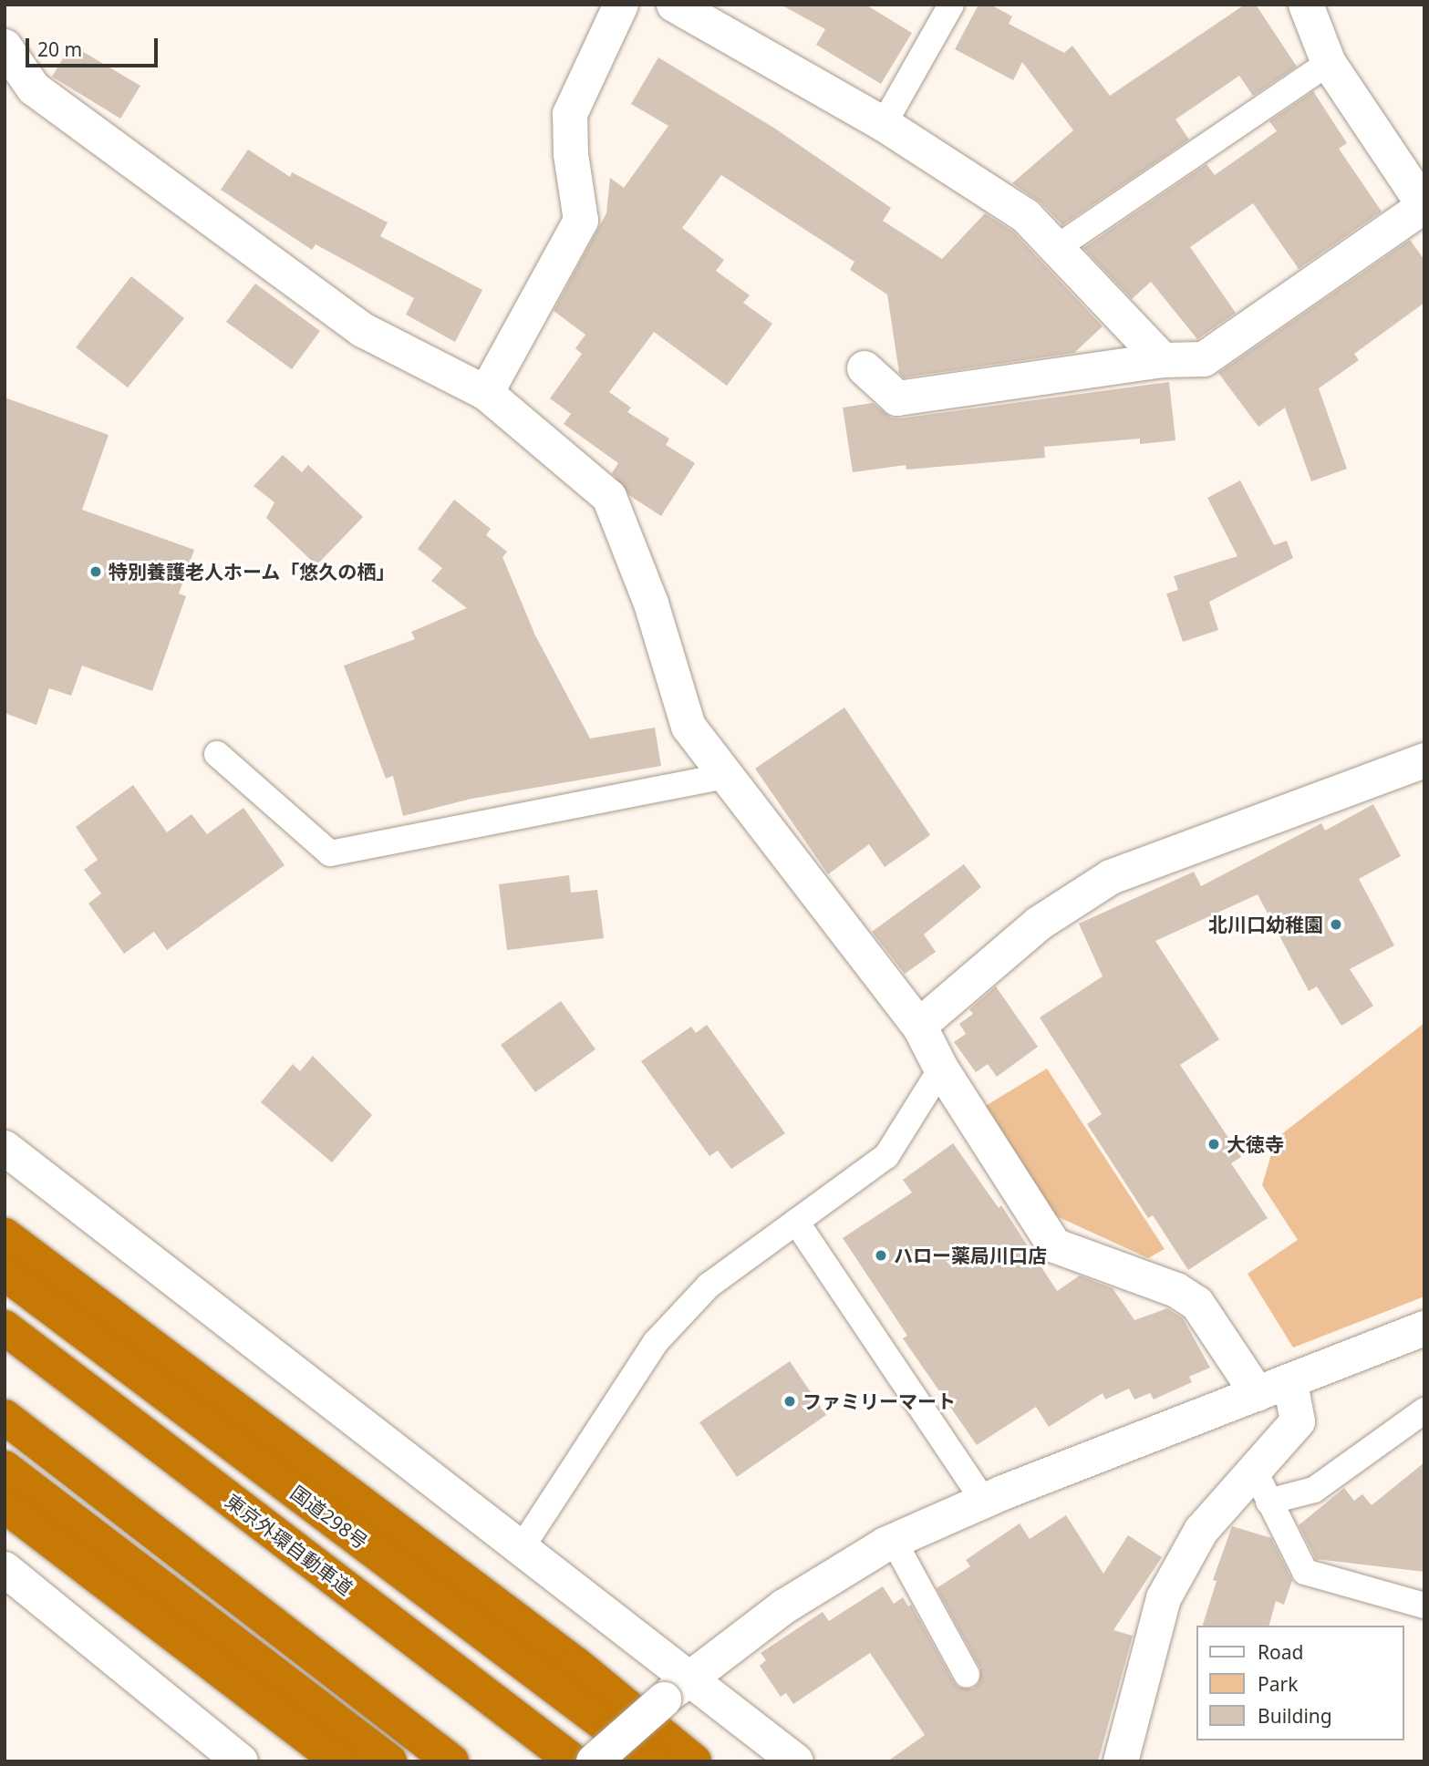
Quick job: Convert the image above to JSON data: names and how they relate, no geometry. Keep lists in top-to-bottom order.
{
  "streets": {
    "highway": ["国道298号", "東京外環自動車道"]
  },
  "places": [
    "特別養護老人ホーム「悠久の栖」",
    "北川口幼稚園",
    "大徳寺",
    "ハロー薬局川口店",
    "ファミリーマート"
  ],
  "legend": ["Road", "Park", "Building"],
  "scale_bar": "20 m"
}
